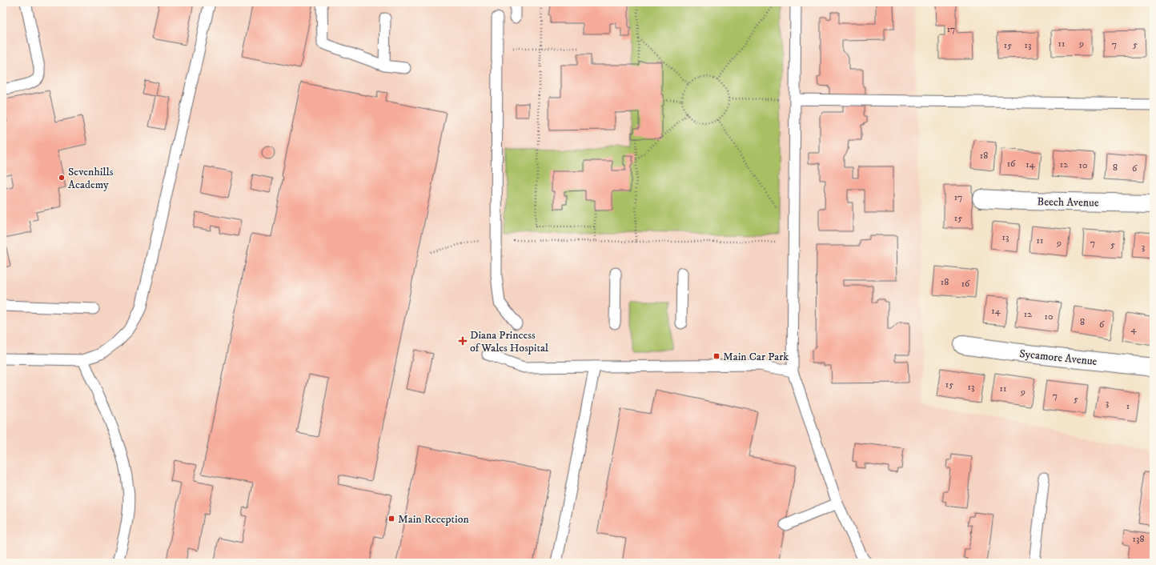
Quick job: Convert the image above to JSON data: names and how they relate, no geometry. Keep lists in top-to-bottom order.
{
  "streets": {
    "street": ["Beech Avenue", "Sycamore Avenue"]
  },
  "places": {
    "other": ["Sevenhills Academy"],
    "health": ["Diana Princess of Wales Hospital"],
    "transit": ["Main Car Park", "Main Reception"]
  },
  "house_numbers": [
    "17",
    "11",
    "9",
    "7",
    "5",
    "15",
    "13",
    "18",
    "16",
    "14",
    "12",
    "10",
    "8",
    "6",
    "17",
    "15",
    "13",
    "11",
    "9",
    "7",
    "5",
    "3",
    "18",
    "16",
    "14",
    "12",
    "10",
    "8",
    "6",
    "4",
    "15",
    "13",
    "11",
    "9",
    "7",
    "5",
    "3",
    "1",
    "138"
  ]
}
